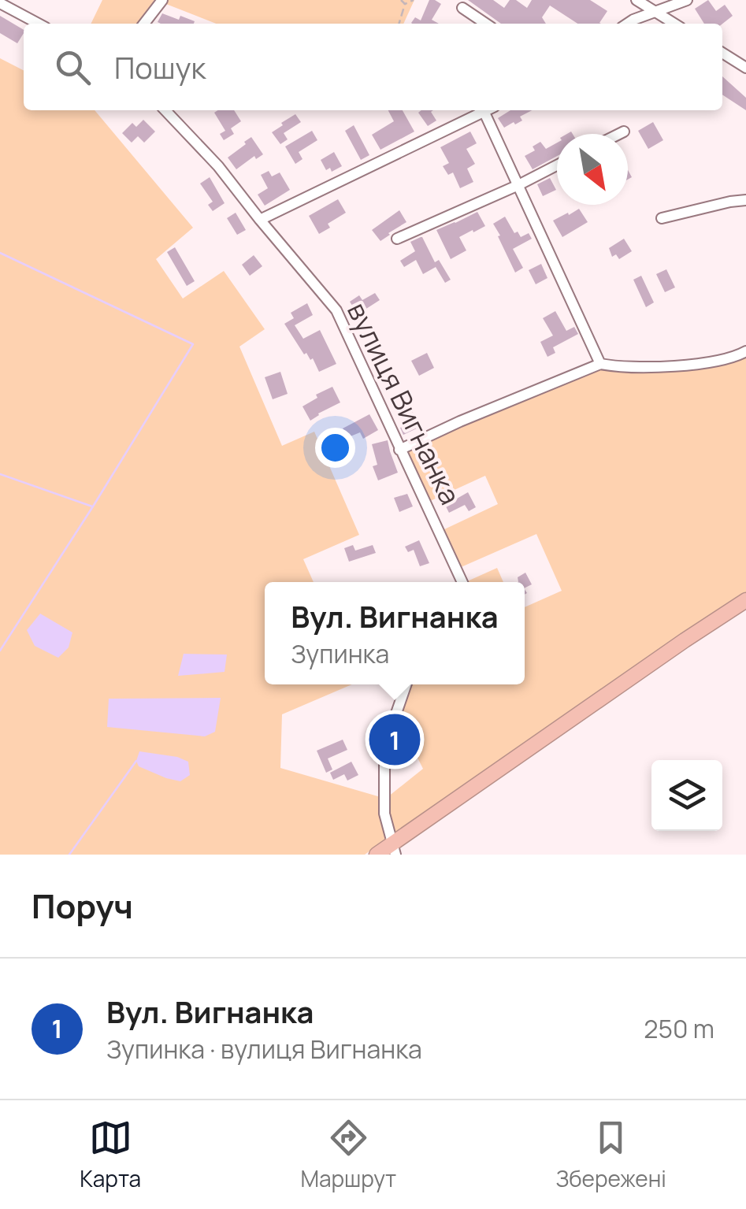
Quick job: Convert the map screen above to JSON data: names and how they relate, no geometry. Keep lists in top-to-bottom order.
{
  "streets": {
    "street": ["вулиця Вигнанка"]
  },
  "north": "bottom right",
  "page": {
    "search": "Пошук",
    "popup": ["Вул. Вигнанка", "Зупинка"],
    "pins": "1",
    "heading": "Поруч",
    "list": [
      {
        "mark": "1",
        "name": "Вул. Вигнанка",
        "note": "Зупинка · вулиця Вигнанка",
        "value": "250 m"
      }
    ],
    "nav": ["Карта", "Маршрут", "Збережені"]
  }
}
